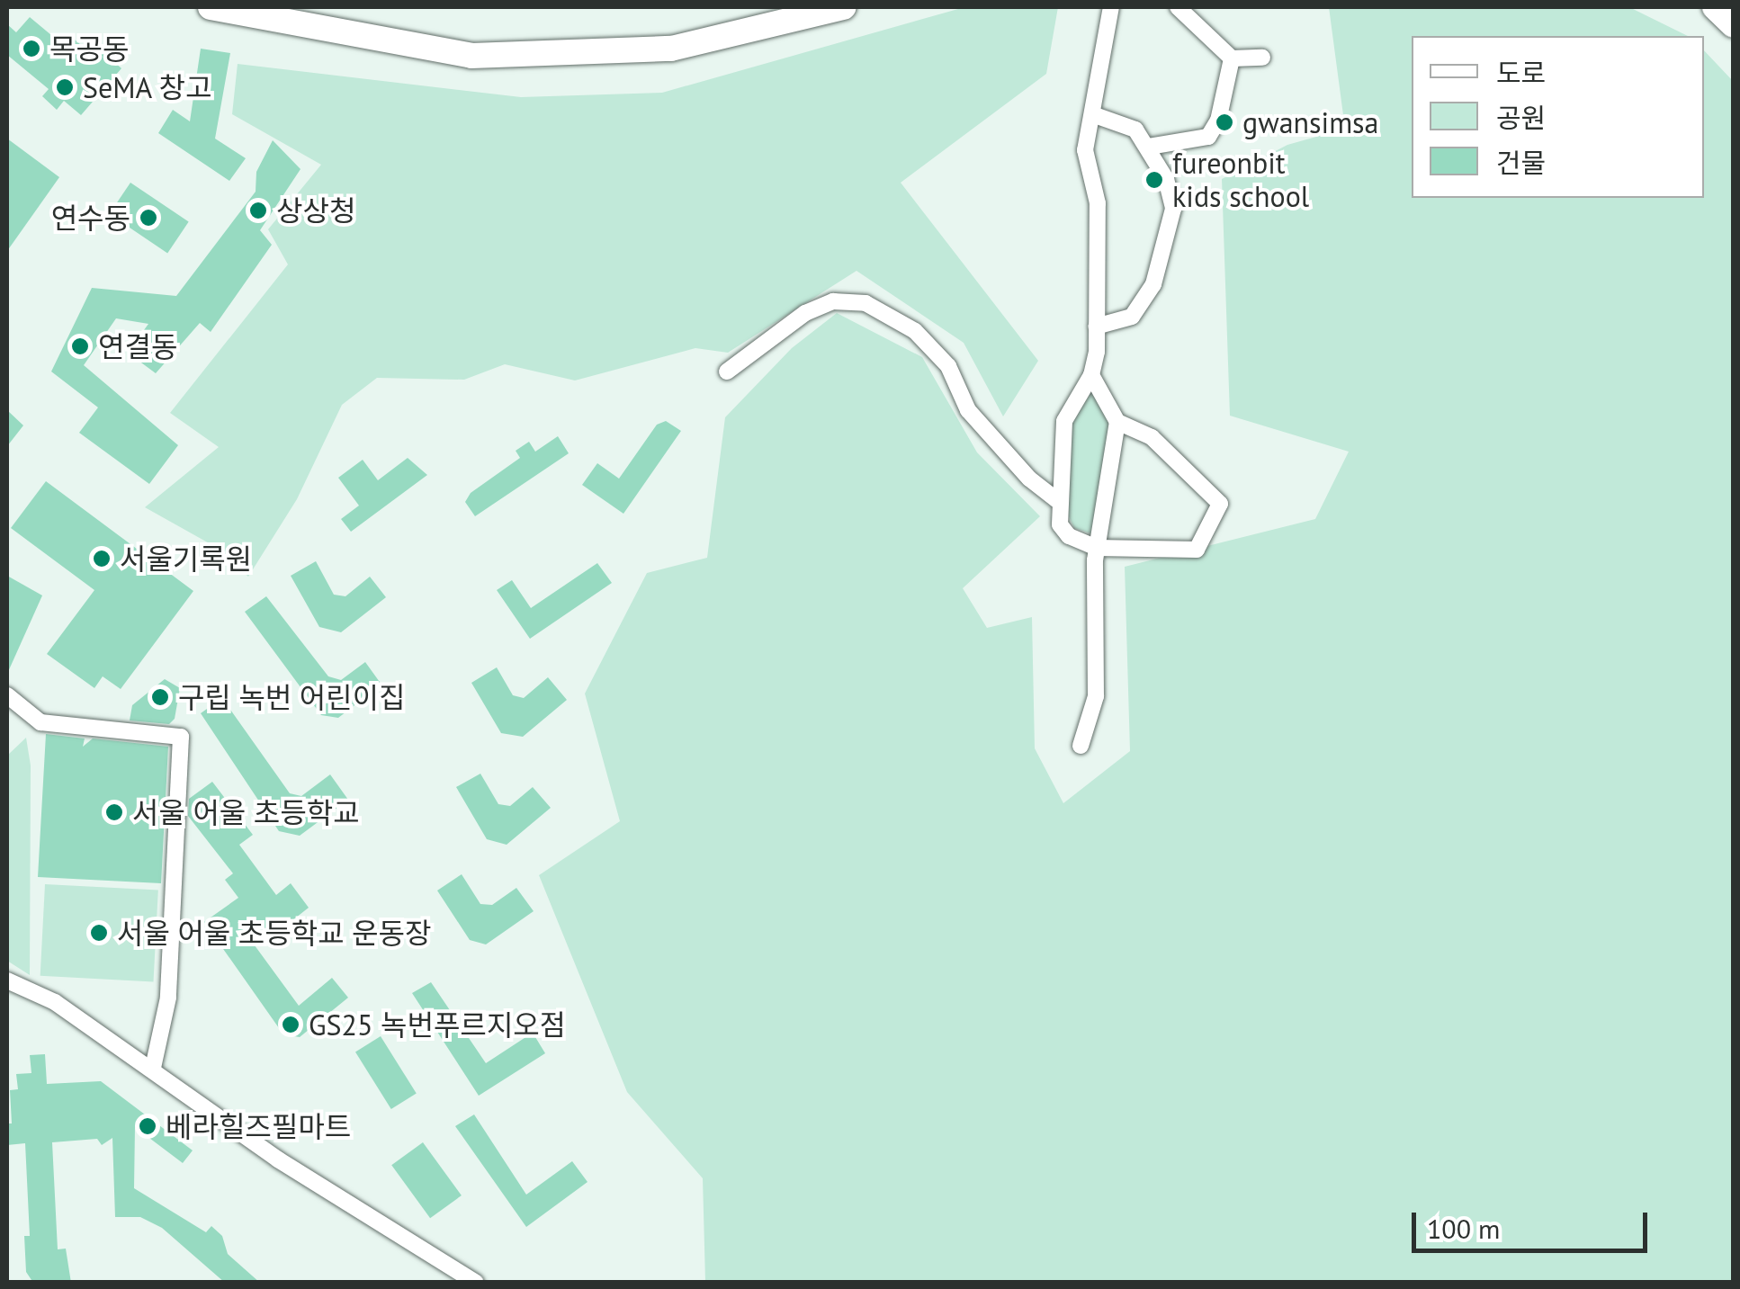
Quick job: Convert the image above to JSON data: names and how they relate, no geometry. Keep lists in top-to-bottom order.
{
  "places": [
    "목공동",
    "SeMA 창고",
    "gwansimsa",
    "fureonbit kids school",
    "상상청",
    "연수동",
    "연결동",
    "서울기록원",
    "구립 녹번 어린이집",
    "서울 어울 초등학교",
    "서울 어울 초등학교 운동장",
    "GS25 녹번푸르지오점",
    "베라힐즈필마트"
  ],
  "legend": ["도로", "공원", "건물"],
  "scale_bar": "100 m"
}
